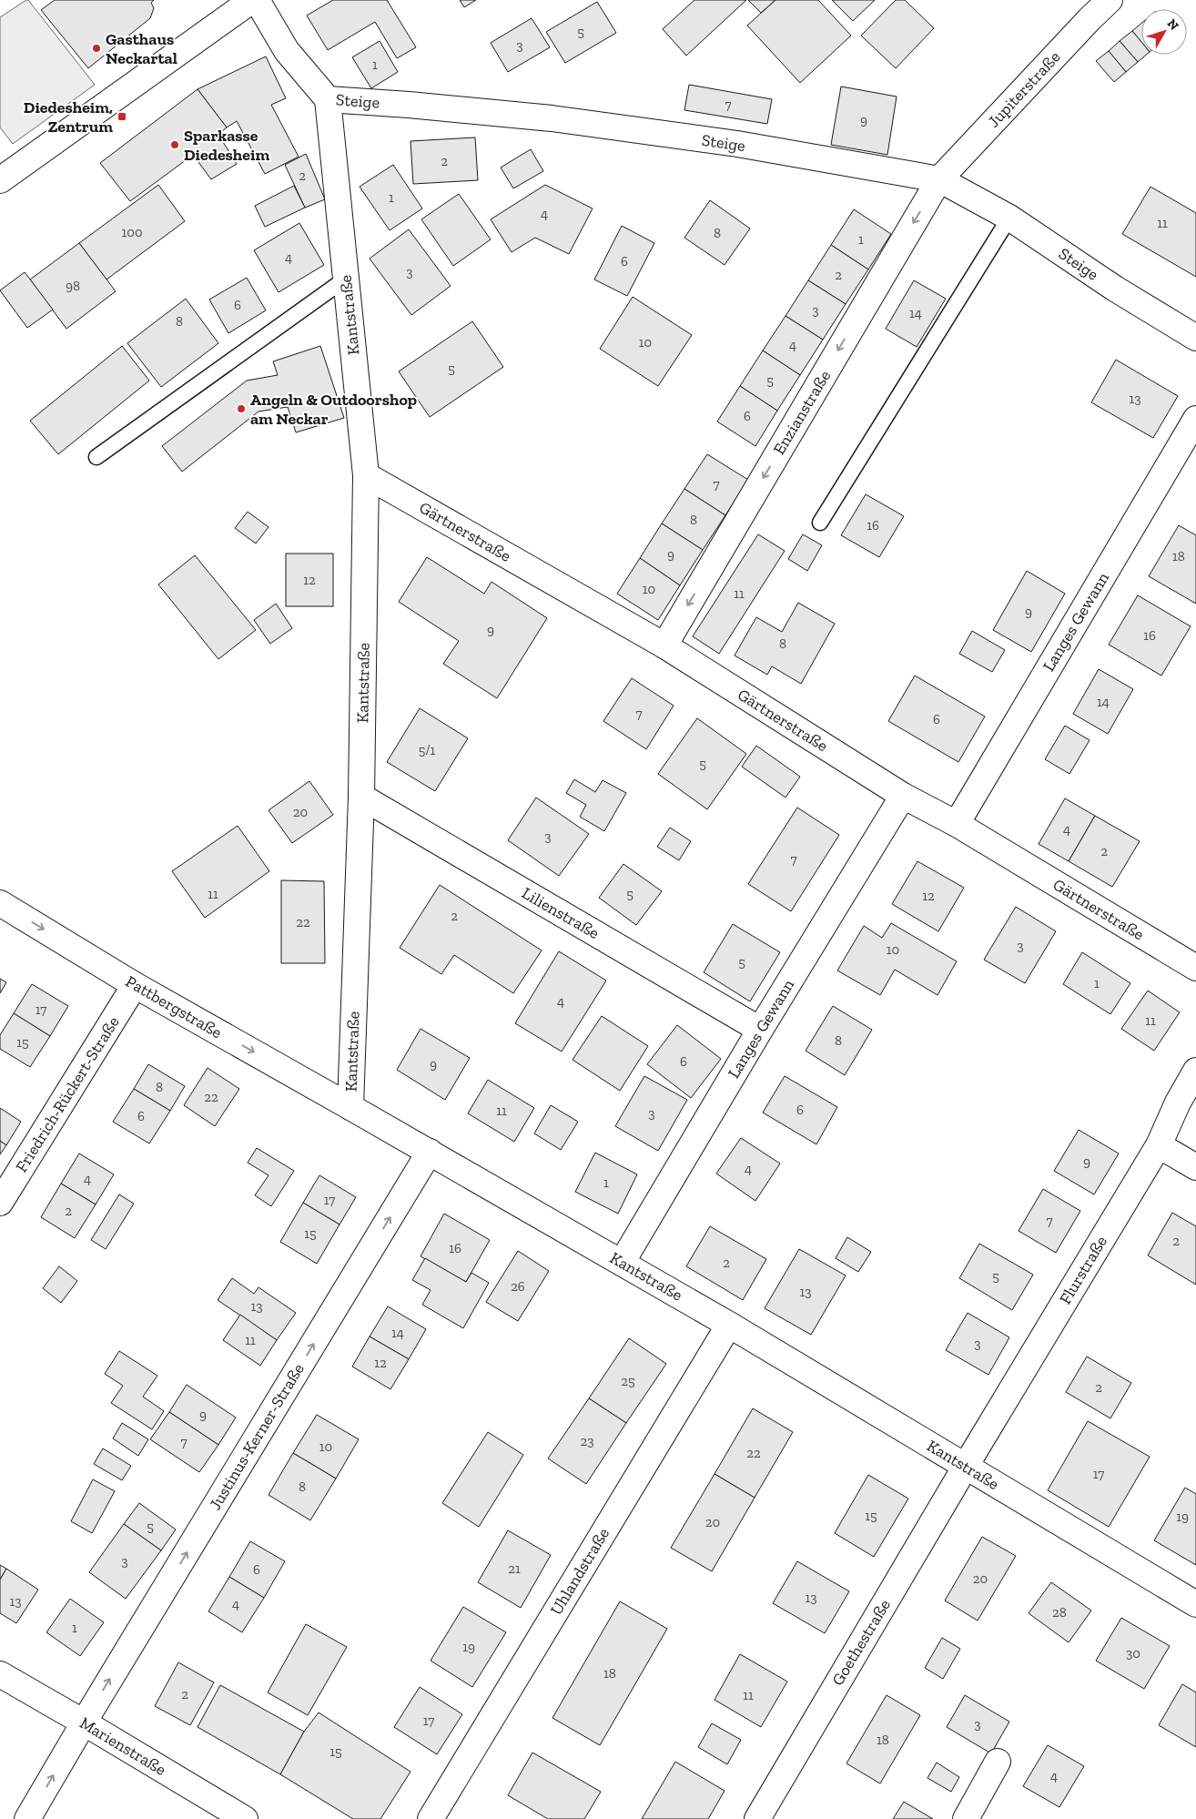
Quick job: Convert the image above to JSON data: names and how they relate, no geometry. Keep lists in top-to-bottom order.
{
  "streets": {
    "street": [
      "Jupiterstraße",
      "Steige",
      "Kantstraße",
      "Enzianstraße",
      "Gärtnerstraße",
      "Langes Gewann",
      "Lilienstraße",
      "Pattbergstraße",
      "Friedrich-Rückert-Straße",
      "Flurstraße",
      "Justinus-Kerner-Straße",
      "Uhlandstraße",
      "Goethestraße",
      "Marienstraße"
    ]
  },
  "crossings": [
    ["Jupiterstraße", "Steige"],
    ["Jupiterstraße", "Enzianstraße"],
    ["Steige", "Kantstraße"],
    ["Steige", "Enzianstraße"],
    ["Kantstraße", "Gärtnerstraße"],
    ["Kantstraße", "Langes Gewann"],
    ["Kantstraße", "Lilienstraße"],
    ["Kantstraße", "Pattbergstraße"],
    ["Kantstraße", "Flurstraße"],
    ["Kantstraße", "Justinus-Kerner-Straße"],
    ["Kantstraße", "Uhlandstraße"],
    ["Kantstraße", "Goethestraße"],
    ["Enzianstraße", "Gärtnerstraße"],
    ["Gärtnerstraße", "Langes Gewann"],
    ["Langes Gewann", "Lilienstraße"],
    ["Pattbergstraße", "Friedrich-Rückert-Straße"],
    ["Flurstraße", "Goethestraße"],
    ["Justinus-Kerner-Straße", "Marienstraße"]
  ],
  "one_way": ["Enzianstraße", "Pattbergstraße", "Justinus-Kerner-Straße"],
  "places": {
    "other": ["Gasthaus Neckartal", "Sparkasse Diedesheim", "Angeln & Outdoorshop am Neckar"],
    "transit": ["Diedesheim, Zentrum"]
  },
  "house_numbers": [
    "5",
    "3",
    "1",
    "7",
    "9",
    "2",
    "2",
    "1",
    "4",
    "11",
    "100",
    "8",
    "1",
    "4",
    "6",
    "3",
    "2",
    "98",
    "6",
    "3",
    "14",
    "8",
    "10",
    "4",
    "5",
    "5",
    "13",
    "6",
    "7",
    "8",
    "16",
    "9",
    "18",
    "12",
    "10",
    "11",
    "9",
    "9",
    "16",
    "8",
    "14",
    "7",
    "6",
    "5/1",
    "5",
    "20",
    "4",
    "3",
    "2",
    "7",
    "11",
    "5",
    "12",
    "2",
    "22",
    "3",
    "10",
    "5",
    "1",
    "4",
    "17",
    "11",
    "8",
    "15",
    "6",
    "9",
    "8",
    "22",
    "6",
    "11",
    "3",
    "6",
    "9",
    "4",
    "4",
    "1",
    "17",
    "2",
    "7",
    "15",
    "2",
    "16",
    "2",
    "5",
    "26",
    "13",
    "13",
    "14",
    "11",
    "3",
    "12",
    "25",
    "2",
    "9",
    "23",
    "7",
    "10",
    "22",
    "17",
    "8",
    "15",
    "19",
    "20",
    "5",
    "3",
    "21",
    "6",
    "20",
    "13",
    "13",
    "4",
    "28",
    "1",
    "19",
    "30",
    "18",
    "2",
    "11",
    "17",
    "3",
    "18",
    "15",
    "4"
  ],
  "north": "top right"
}
